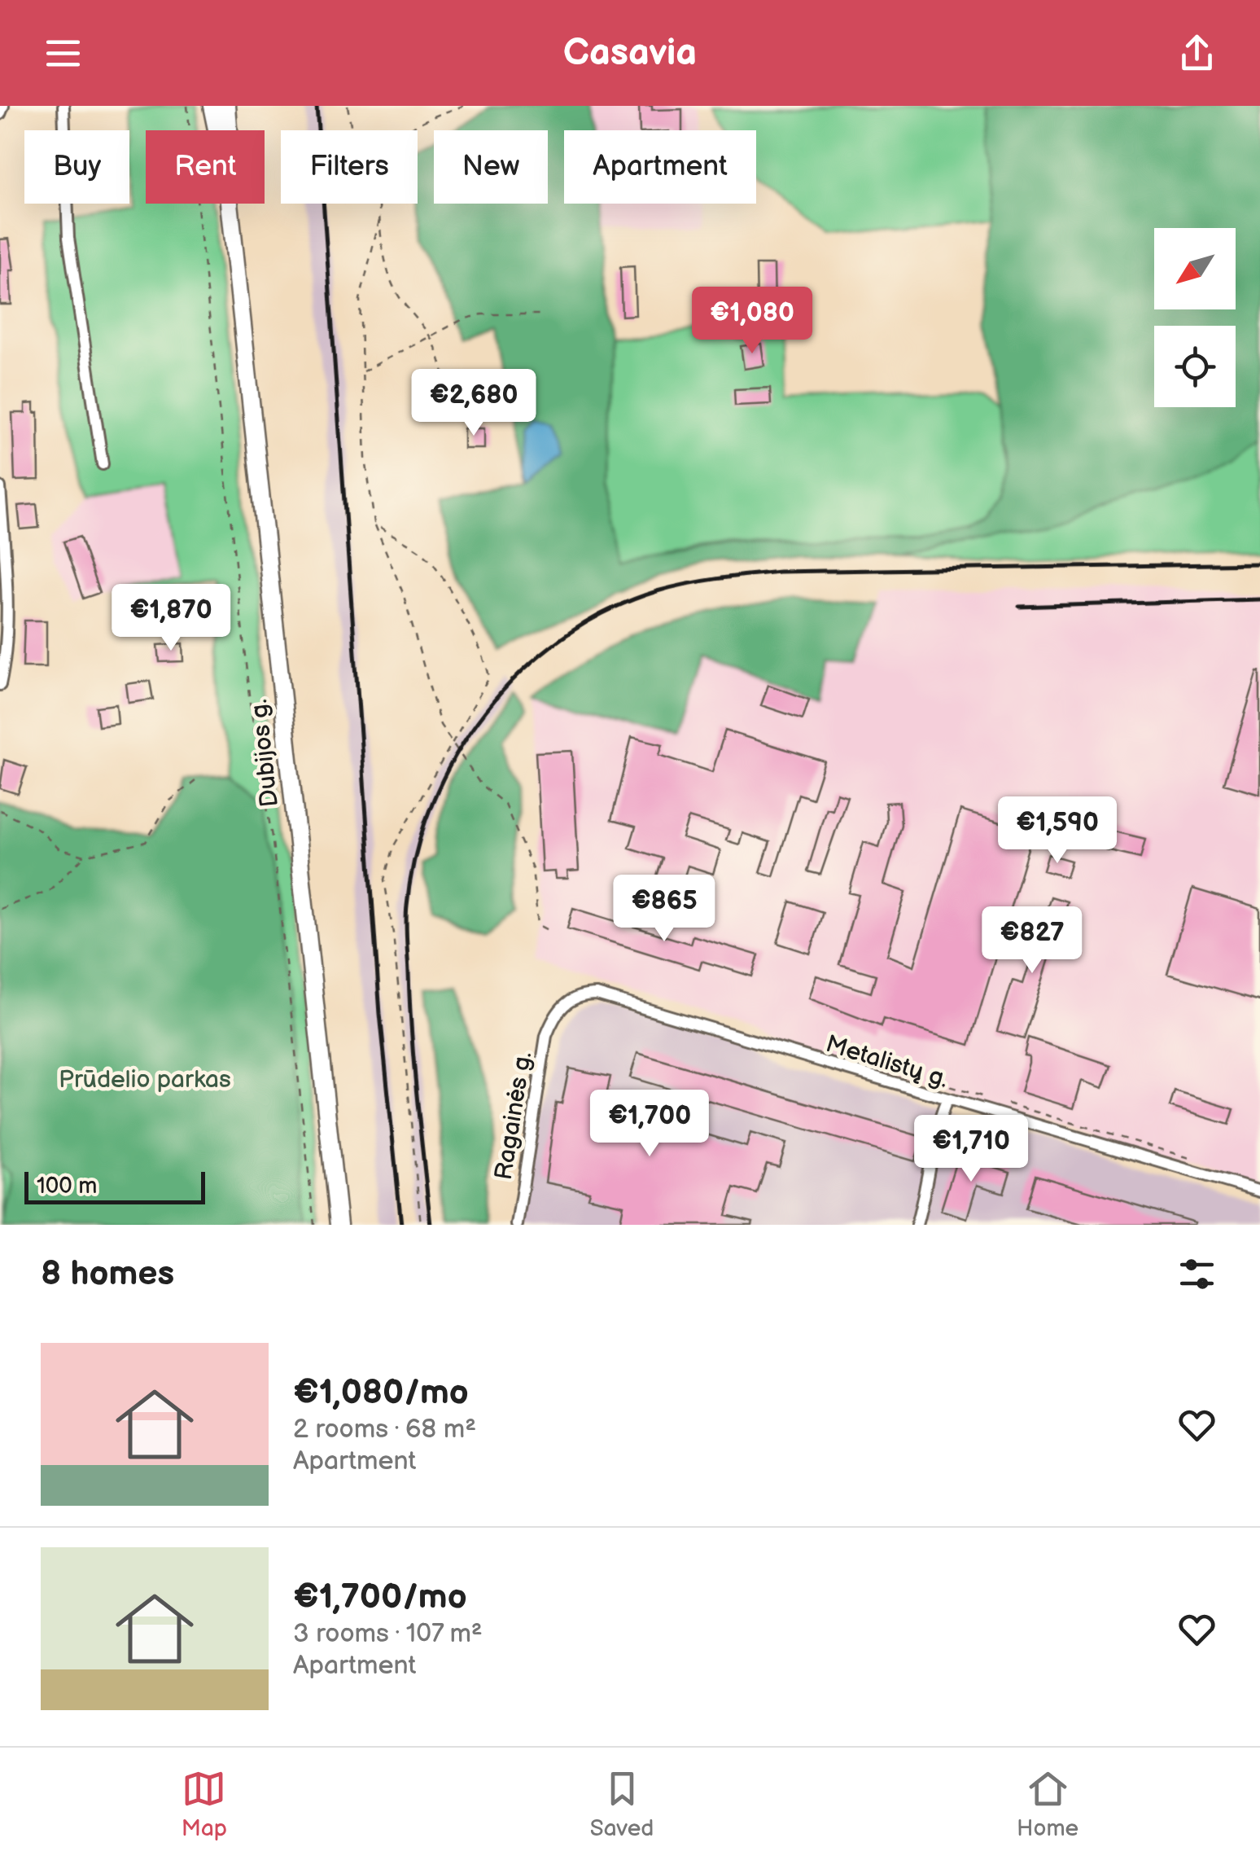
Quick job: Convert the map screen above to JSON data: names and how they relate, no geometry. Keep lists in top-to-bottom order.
{
  "streets": {
    "main road": ["Dubijos g."],
    "street": ["Metalistų g.", "Ragainės g."]
  },
  "crossings": [
    ["Metalistų g.", "Ragainės g."]
  ],
  "parks": ["Prūdelio parkas"],
  "scale_bar": "100 m",
  "north": "bottom left",
  "page": {
    "header": "Casavia",
    "chip": [
      "Buy",
      "Rent",
      "Filters",
      "New",
      "Apartment"
    ],
    "price": [
      "€1,080",
      "€2,680",
      "€1,870",
      "€1,590",
      "€865",
      "€827",
      "€1,700",
      "€1,710"
    ],
    "scale": "100 m",
    "heading": "8 homes",
    "list": [
      {
        "name": "€1,080/mo",
        "note": "2 rooms · 68 m² · Apartment"
      },
      {
        "name": "€1,700/mo",
        "note": "3 rooms · 107 m² · Apartment"
      }
    ],
    "tabs": ["Map", "Saved", "Home"]
  }
}
